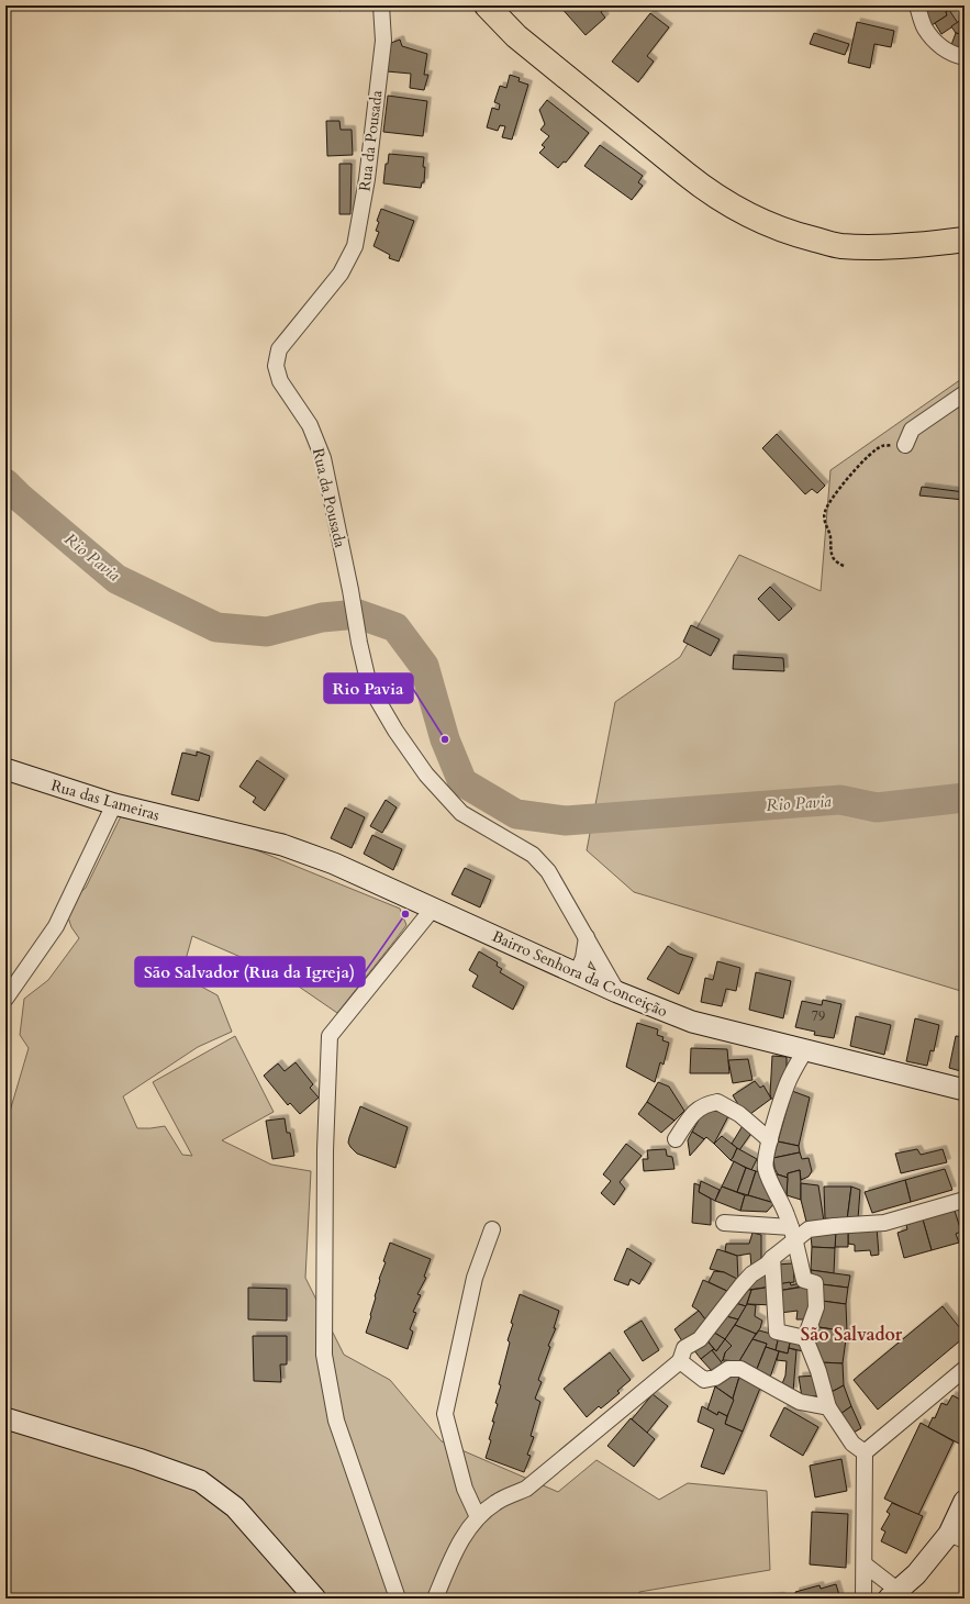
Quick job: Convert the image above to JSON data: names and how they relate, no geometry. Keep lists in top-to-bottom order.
{
  "streets": {
    "street": ["Rua da Pousada", "Rua das Lameiras", "Bairro Senhora da Conceição"]
  },
  "crossings": [
    ["Rua da Pousada", "Bairro Senhora da Conceição"],
    ["Rua das Lameiras", "Bairro Senhora da Conceição"]
  ],
  "districts": ["São Salvador"],
  "water": ["Rio Pavia"],
  "places": ["Rio Pavia", "São Salvador (Rua da Igreja)"],
  "house_numbers": ["79"]
}
